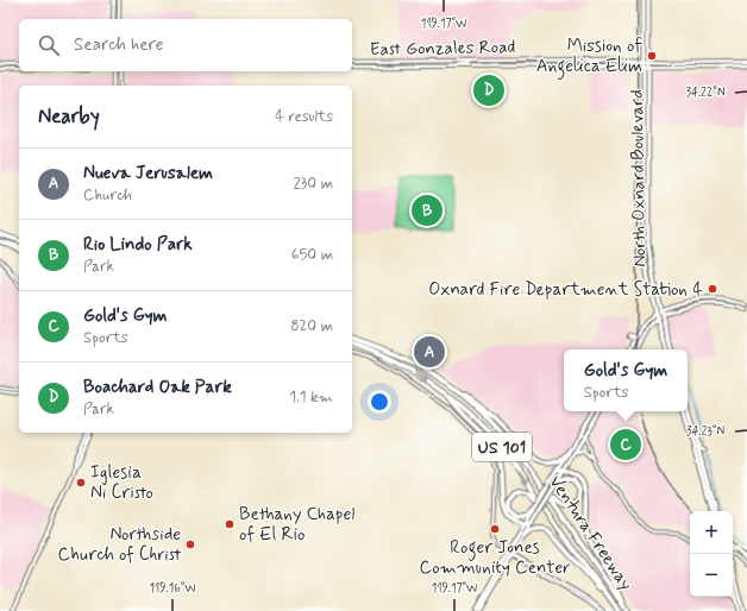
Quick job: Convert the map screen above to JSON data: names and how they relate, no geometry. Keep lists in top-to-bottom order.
{
  "streets": {
    "highway": ["US 101", "Ventura Freeway"],
    "main road": ["East Gonzales Road", "North Oxnard Boulevard"]
  },
  "crossings": [
    ["East Gonzales Road", "North Oxnard Boulevard"]
  ],
  "places": [
    "Mission of Angelica Elim",
    "Oxnard Fire Department Station 4",
    "Iglesia Ni Cristo",
    "Bethany Chapel of El Rio",
    "Roger Jones Community Center",
    "Northside Church of Christ"
  ],
  "page": {
    "search": "Search here",
    "pins": [
      "D",
      "B",
      "A",
      "C"
    ],
    "heading": ["Nearby", "4 results"],
    "list": [
      {
        "mark": "A",
        "name": "Nueva Jerusalem",
        "note": "Church",
        "value": "230 m"
      },
      {
        "mark": "B",
        "name": "Rio Lindo Park",
        "note": "Park",
        "value": "650 m"
      },
      {
        "mark": "C",
        "name": "Gold's Gym",
        "note": "Sports",
        "value": "820 m"
      },
      {
        "mark": "D",
        "name": "Boachard Oak Park",
        "note": "Park",
        "value": "1.1 km"
      }
    ],
    "popup": ["Gold's Gym", "Sports"],
    "map_buttons": ["+", "−"]
  },
  "coordinates": [
    "119.17°W",
    "34.22°N",
    "34.23°N",
    "119.16°W"
  ]
}
